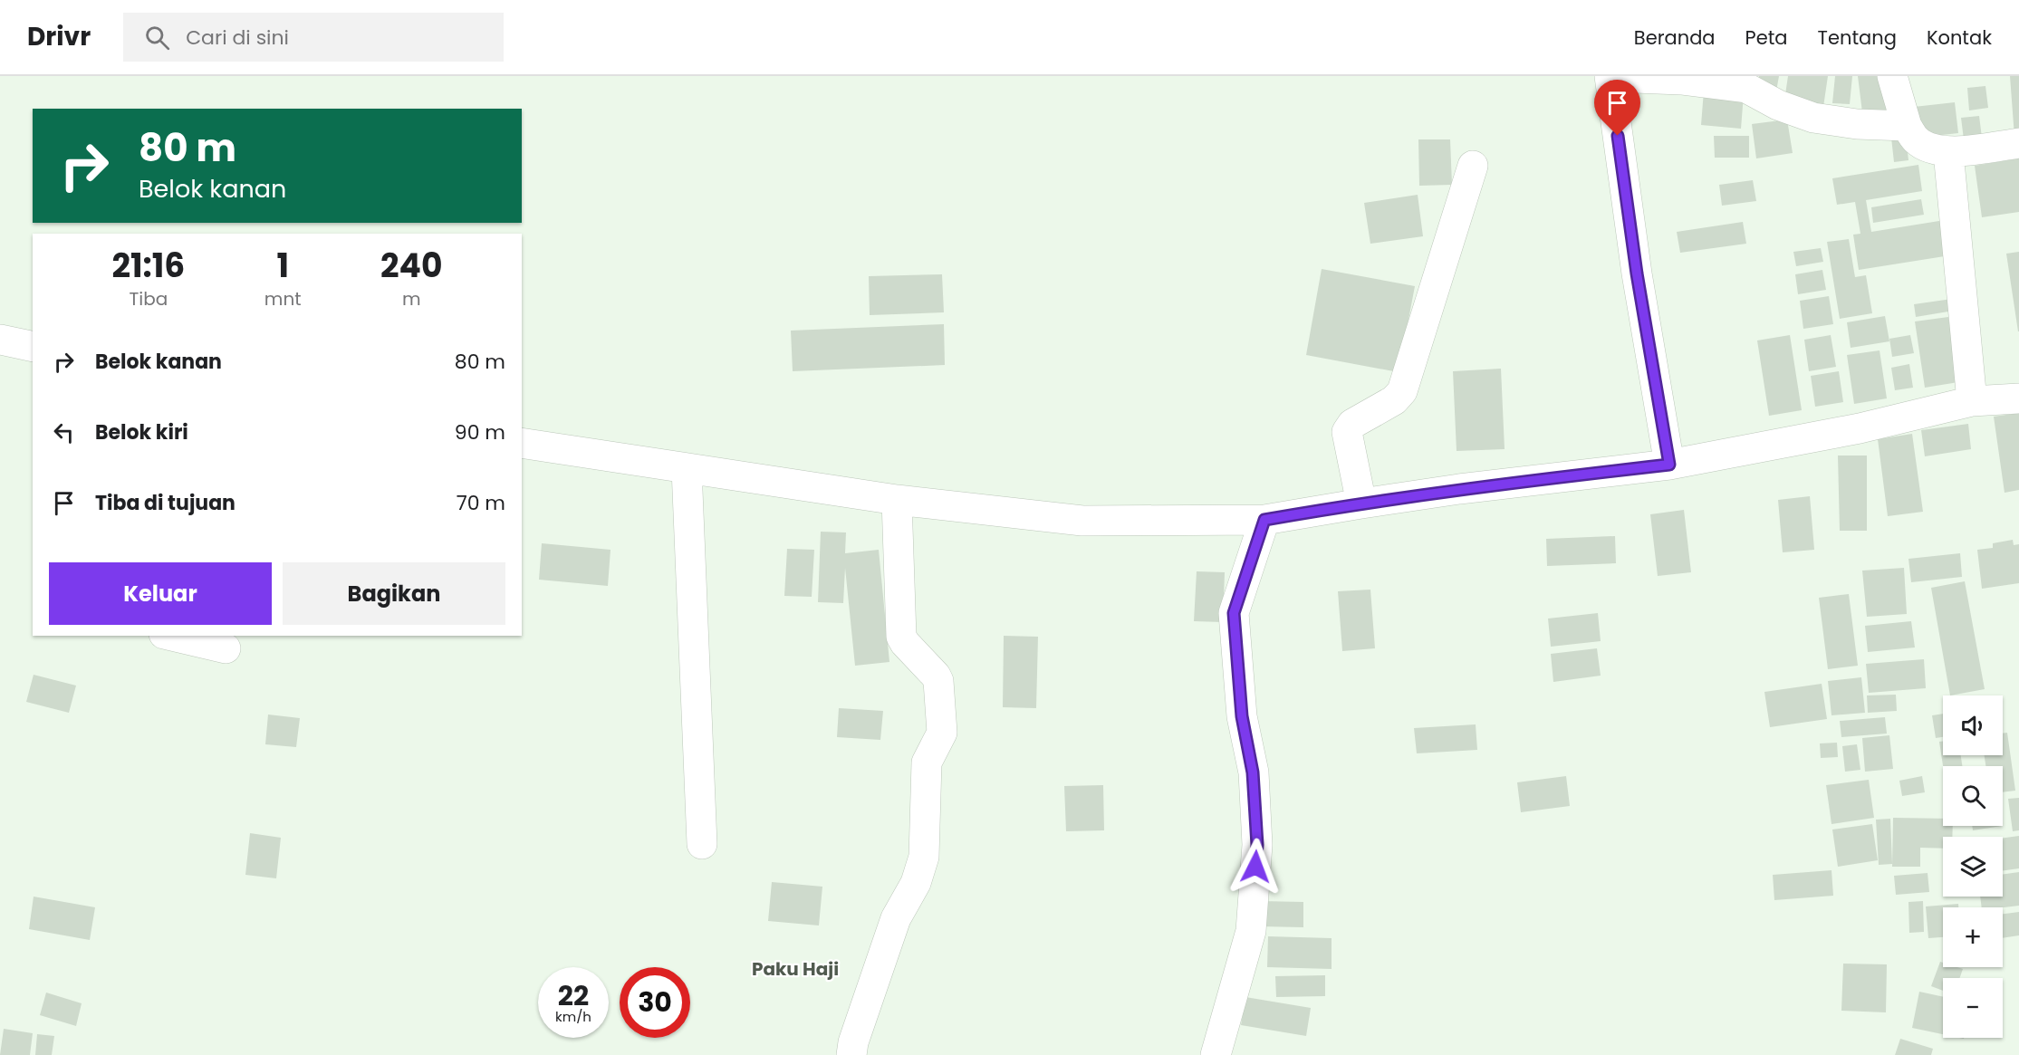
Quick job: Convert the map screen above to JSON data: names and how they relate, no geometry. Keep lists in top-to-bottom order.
{
  "districts": ["Paku Haji"],
  "page": {
    "header": "Drivr",
    "search": "Cari di sini",
    "nav": [
      "Beranda",
      "Peta",
      "Tentang",
      "Kontak"
    ],
    "turn": ["80 m", "Belok kanan"],
    "eta": [
      "21:16",
      "Tiba",
      "1",
      "mnt",
      "240",
      "m"
    ],
    "list": [
      {
        "name": "Belok kanan",
        "value": "80 m"
      },
      {
        "name": "Belok kiri",
        "value": "90 m"
      },
      {
        "name": "Tiba di tujuan",
        "value": "70 m"
      }
    ],
    "buttons": ["Keluar", "Bagikan"],
    "map_buttons": ["+", "−"],
    "speed": "22 km/h",
    "limit": "30"
  }
}
